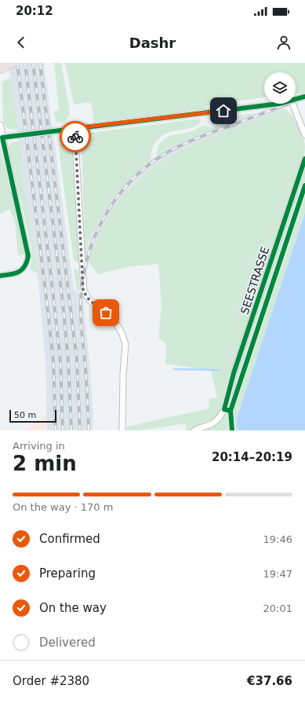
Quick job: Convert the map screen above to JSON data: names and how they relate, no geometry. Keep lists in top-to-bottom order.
{
  "streets": {
    "street": ["SEESTRASSE"]
  },
  "scale_bar": "50 m",
  "page": {
    "status": "20:12",
    "header": "Dashr",
    "scale": "50 m",
    "heading": ["2 min", "Arriving in", "20:14–20:19"],
    "panel": ["Order #2380", "€37.66"],
    "bar": "On the way · 170 m",
    "list": [
      ["Confirmed", "19:46"],
      ["Preparing", "19:47"],
      ["On the way", "20:01"],
      "Delivered"
    ]
  }
}
